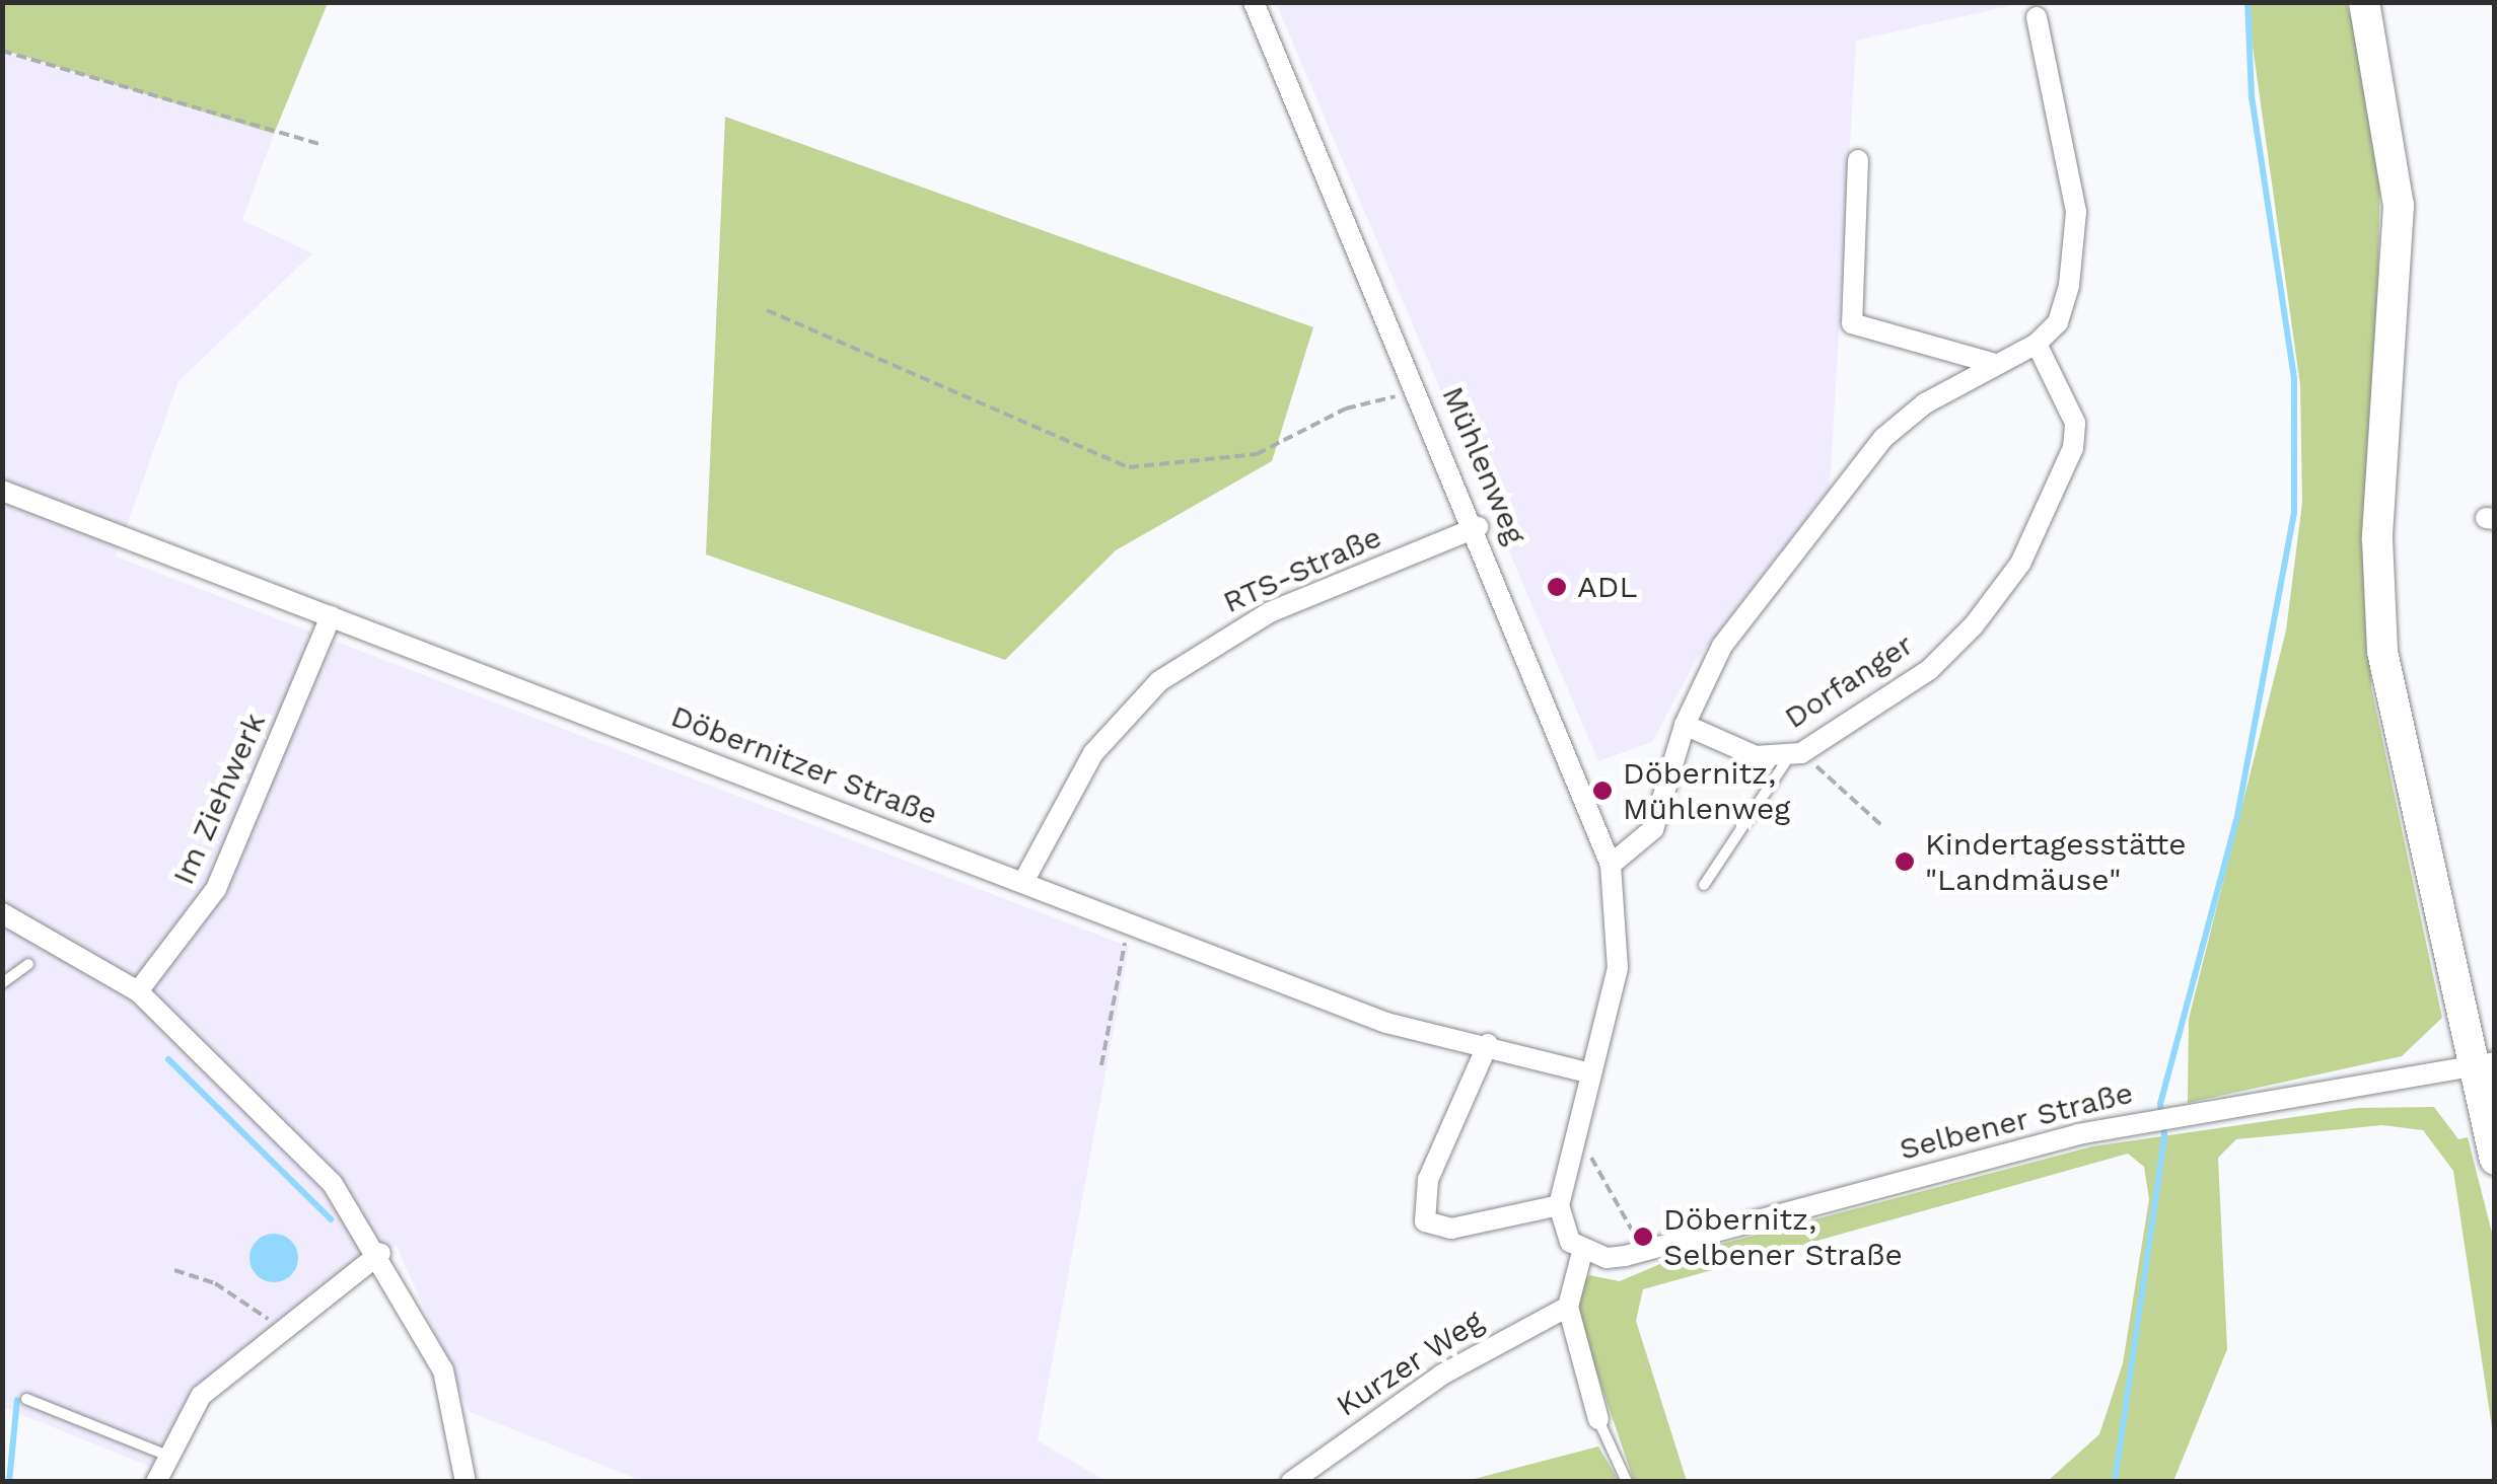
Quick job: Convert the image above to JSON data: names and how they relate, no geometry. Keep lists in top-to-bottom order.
{
  "streets": {
    "street": [
      "Mühlenweg",
      "RTS-Straße",
      "Dorfanger",
      "Döbernitzer Straße",
      "Im Ziehwerk",
      "Selbener Straße",
      "Kurzer Weg"
    ]
  },
  "crossings": [
    ["Mühlenweg", "RTS-Straße"],
    ["Mühlenweg", "Döbernitzer Straße"],
    ["RTS-Straße", "Döbernitzer Straße"],
    ["Döbernitzer Straße", "Im Ziehwerk"]
  ],
  "places": [
    "ADL",
    "Döbernitz, Mühlenweg",
    "Kindertagesstätte \"Landmäuse\"",
    "Döbernitz, Selbener Straße"
  ]
}
